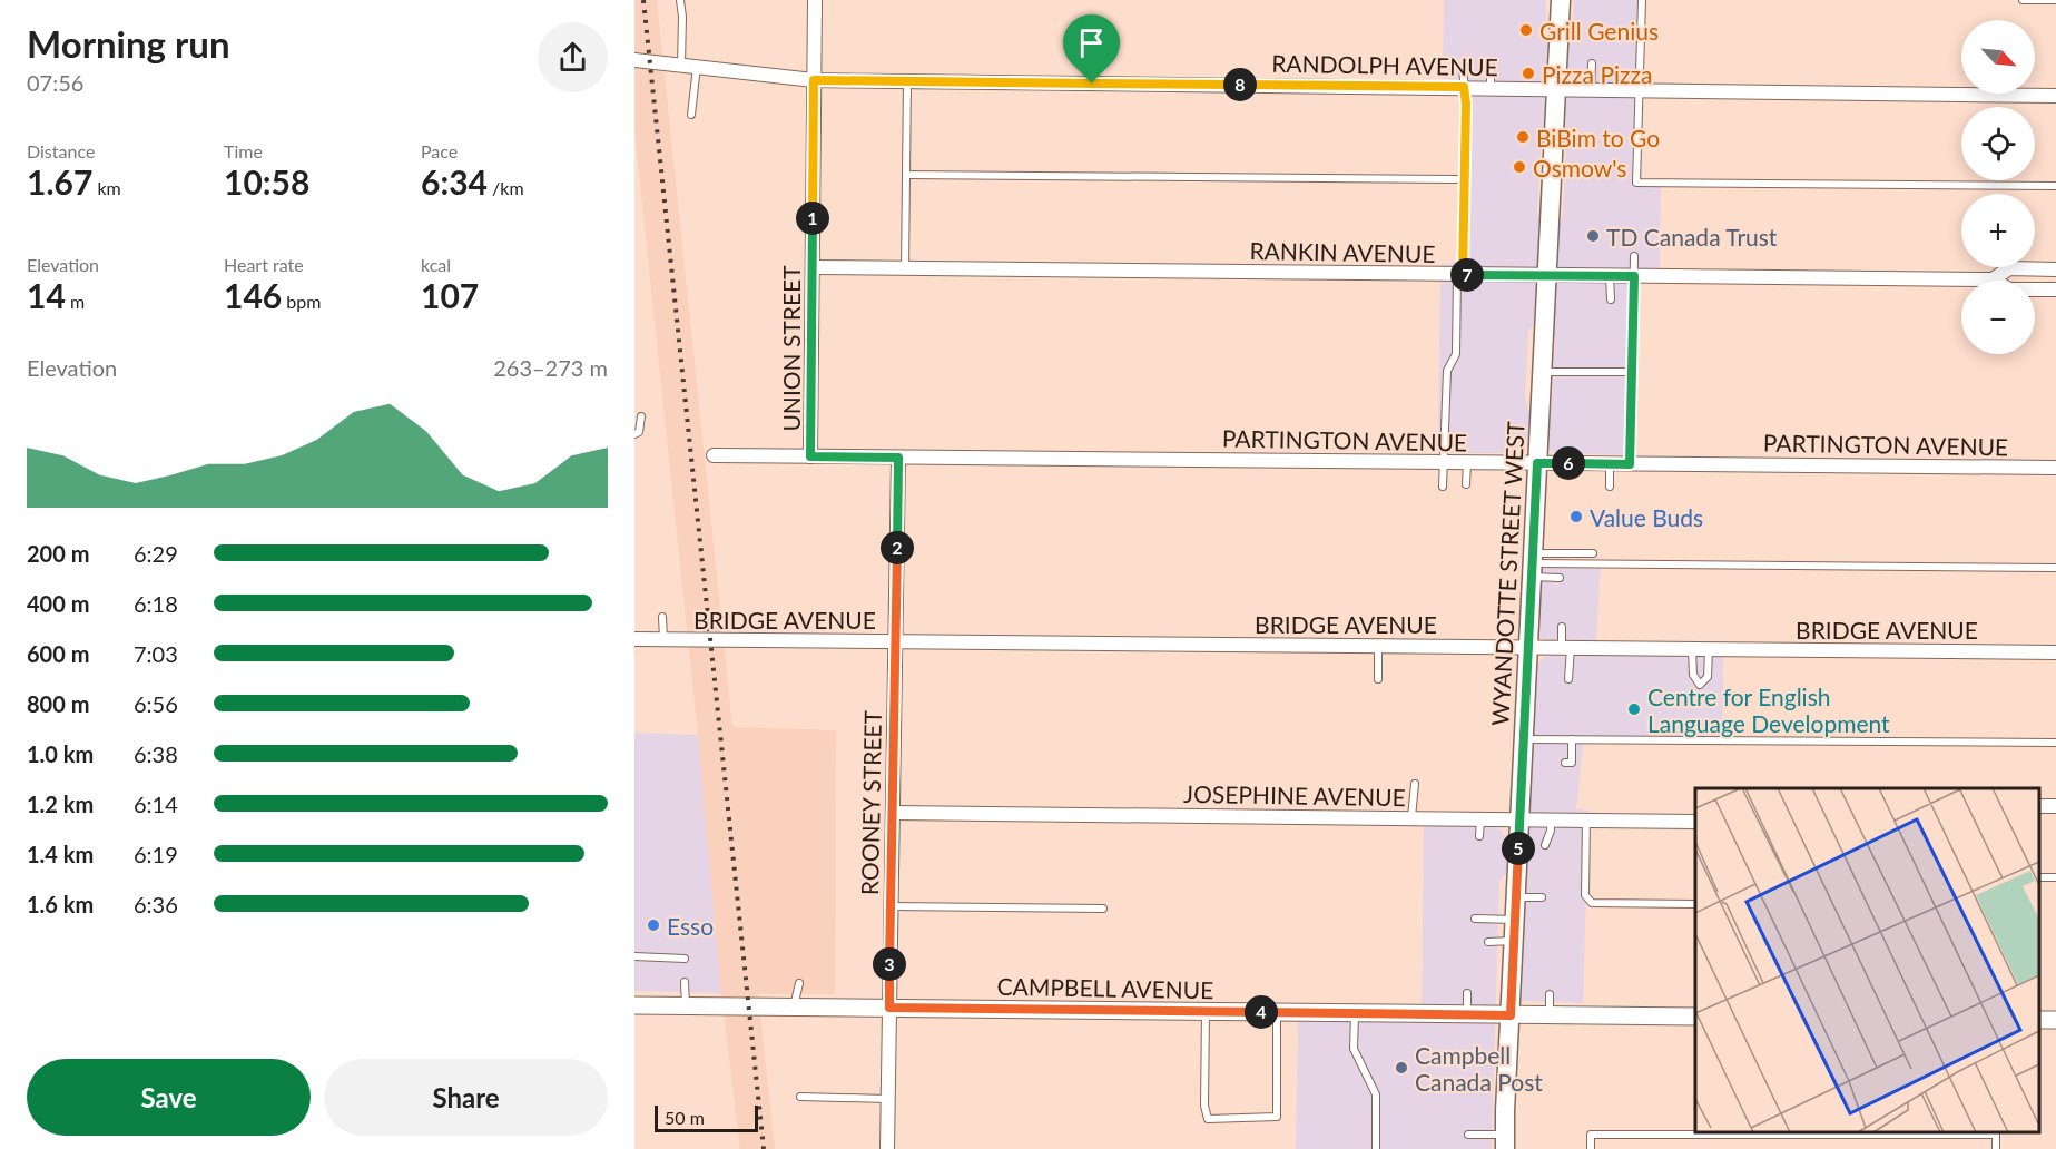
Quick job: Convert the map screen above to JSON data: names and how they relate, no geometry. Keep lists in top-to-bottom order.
{
  "streets": {
    "main road": ["WYANDOTTE STREET WEST"],
    "street": [
      "RANDOLPH AVENUE",
      "RANKIN AVENUE",
      "UNION STREET",
      "PARTINGTON AVENUE",
      "BRIDGE AVENUE",
      "JOSEPHINE AVENUE",
      "ROONEY STREET",
      "CAMPBELL AVENUE"
    ]
  },
  "crossings": [
    ["RANDOLPH AVENUE", "UNION STREET"],
    ["RANDOLPH AVENUE", "WYANDOTTE STREET WEST"],
    ["RANKIN AVENUE", "UNION STREET"],
    ["RANKIN AVENUE", "WYANDOTTE STREET WEST"],
    ["UNION STREET", "PARTINGTON AVENUE"],
    ["PARTINGTON AVENUE", "WYANDOTTE STREET WEST"],
    ["PARTINGTON AVENUE", "ROONEY STREET"],
    ["WYANDOTTE STREET WEST", "BRIDGE AVENUE"],
    ["WYANDOTTE STREET WEST", "JOSEPHINE AVENUE"],
    ["WYANDOTTE STREET WEST", "CAMPBELL AVENUE"],
    ["BRIDGE AVENUE", "ROONEY STREET"],
    ["JOSEPHINE AVENUE", "ROONEY STREET"],
    ["ROONEY STREET", "CAMPBELL AVENUE"]
  ],
  "places": [
    "Grill Genius",
    "Pizza Pizza",
    "BiBim to Go",
    "Osmow's",
    "TD Canada Trust",
    "Value Buds",
    "Centre for English Language Development",
    "Esso",
    "Campbell Canada Post"
  ],
  "scale_bar": "50 m",
  "north": "bottom right",
  "page": {
    "heading": ["Morning run", "07:56"],
    "map_buttons": ["+", "−"],
    "pins": [
      "8",
      "1",
      "7",
      "6",
      "2",
      "5",
      "3",
      "4"
    ],
    "stats": [
      ["Distance", "1.67 km"],
      ["Time", "10:58"],
      ["Pace", "6:34 /km"],
      ["Elevation", "14 m"],
      ["Heart rate", "146 bpm"],
      ["kcal", "107"]
    ],
    "chart": ["Elevation", "263–273 m"],
    "list": [
      {
        "name": "200 m",
        "note": "6:29"
      },
      {
        "name": "400 m",
        "note": "6:18"
      },
      {
        "name": "600 m",
        "note": "7:03"
      },
      {
        "name": "800 m",
        "note": "6:56"
      },
      {
        "name": "1.0 km",
        "note": "6:38"
      },
      {
        "name": "1.2 km",
        "note": "6:14"
      },
      {
        "name": "1.4 km",
        "note": "6:19"
      },
      {
        "name": "1.6 km",
        "note": "6:36"
      }
    ],
    "buttons": ["Save", "Share"],
    "scale": "50 m"
  }
}
